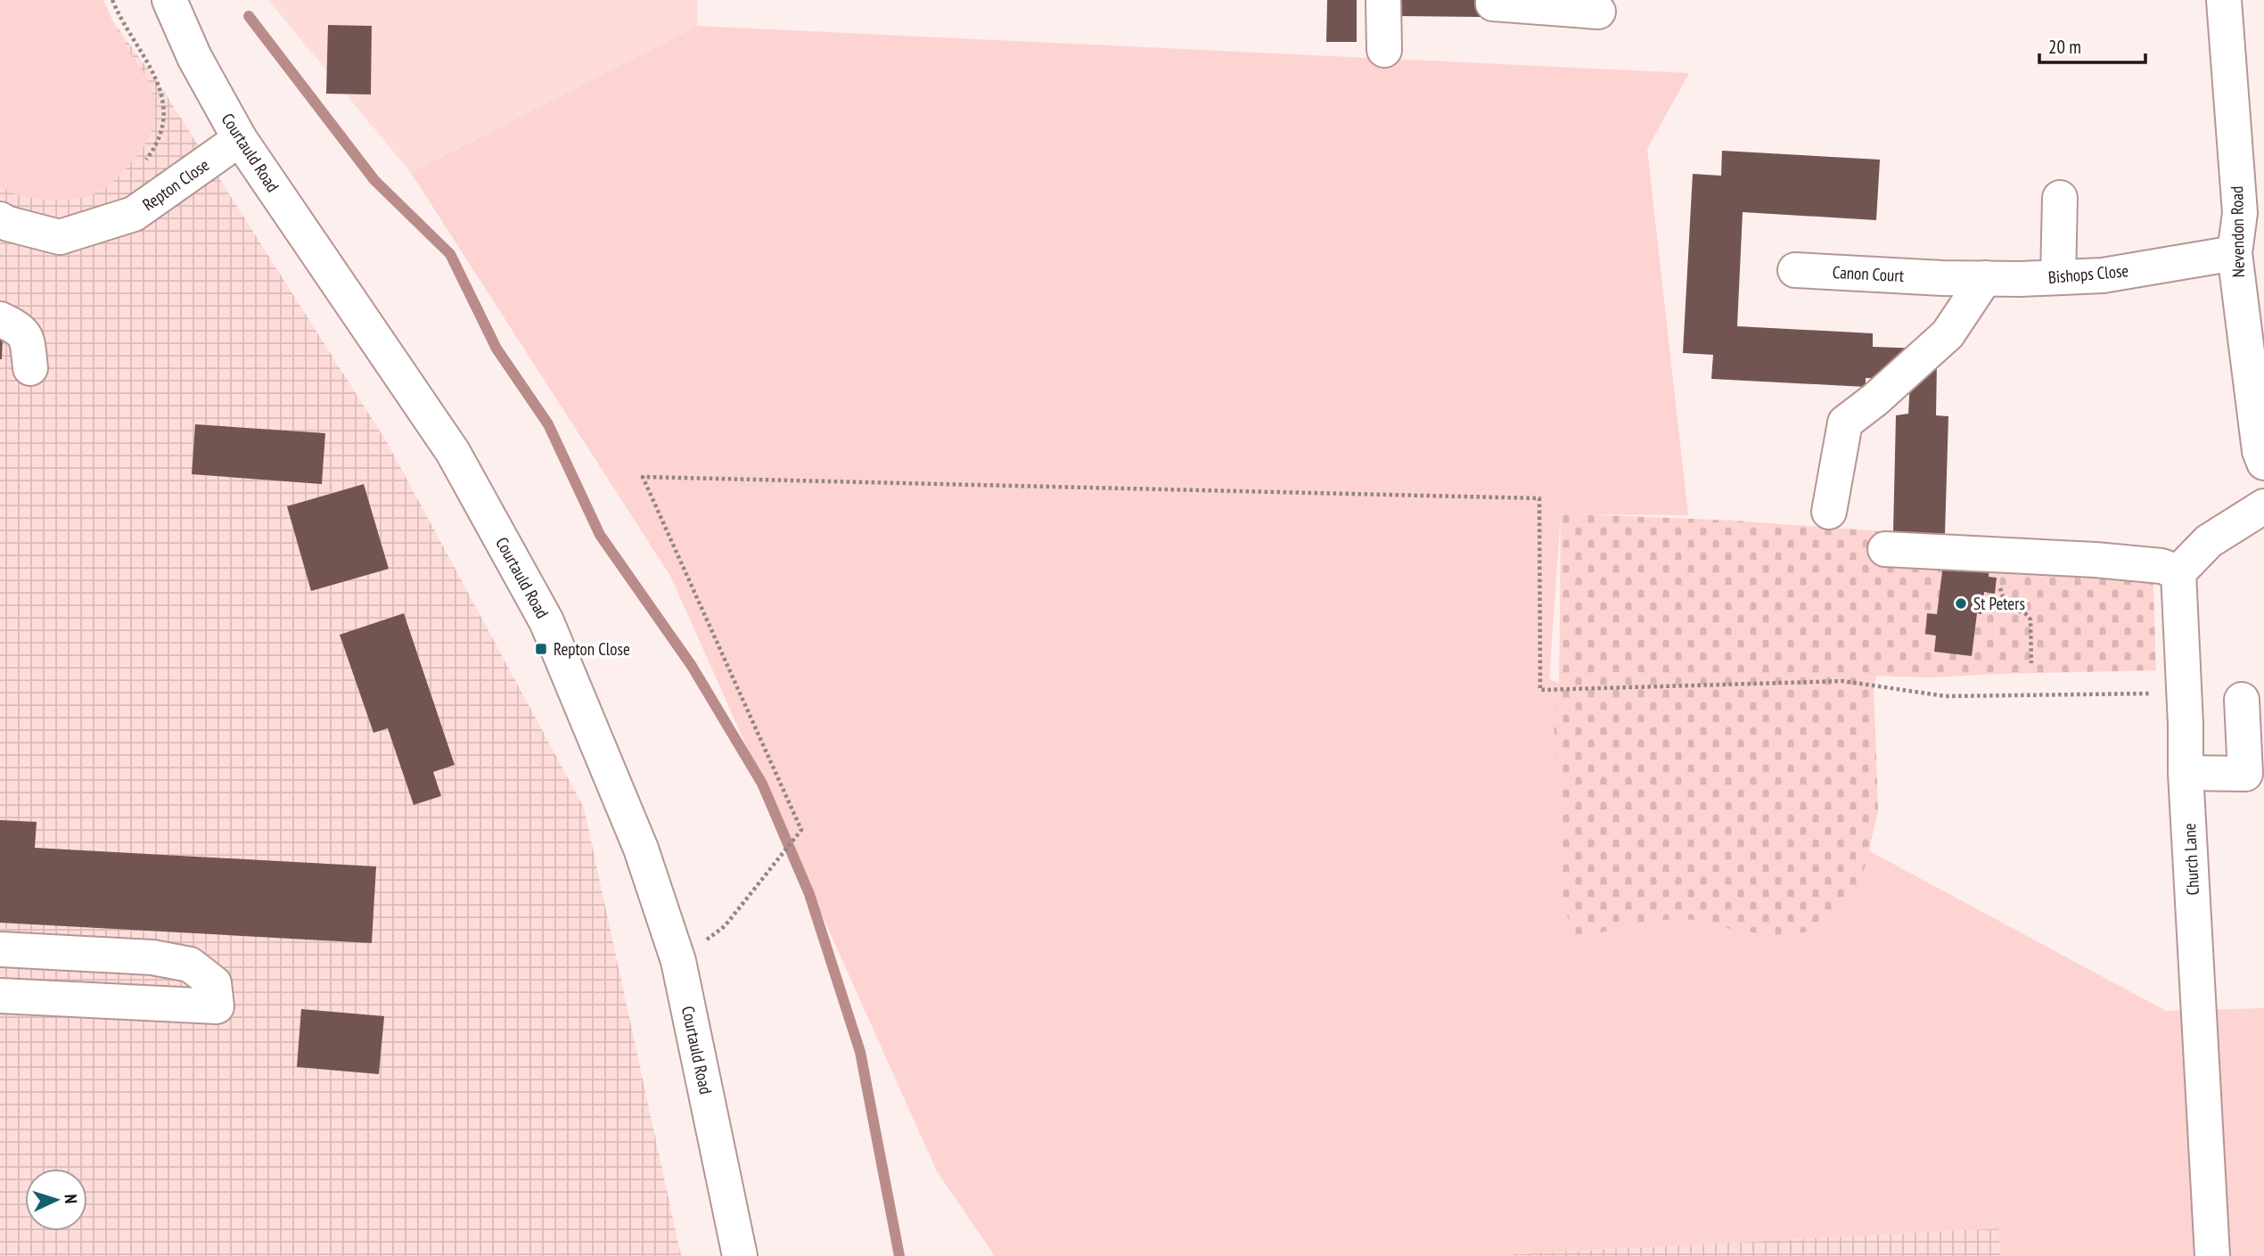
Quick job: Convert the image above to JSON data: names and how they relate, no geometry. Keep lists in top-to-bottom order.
{
  "streets": {
    "street": [
      "Courtauld Road",
      "Repton Close",
      "Nevendon Road",
      "Canon Court",
      "Bishops Close",
      "Church Lane"
    ]
  },
  "crossings": [
    ["Courtauld Road", "Repton Close"],
    ["Nevendon Road", "Bishops Close"],
    ["Canon Court", "Bishops Close"]
  ],
  "places": {
    "other": ["St Peters"],
    "transit": ["Repton Close"]
  },
  "scale_bar": "20 m",
  "north": "right"
}
